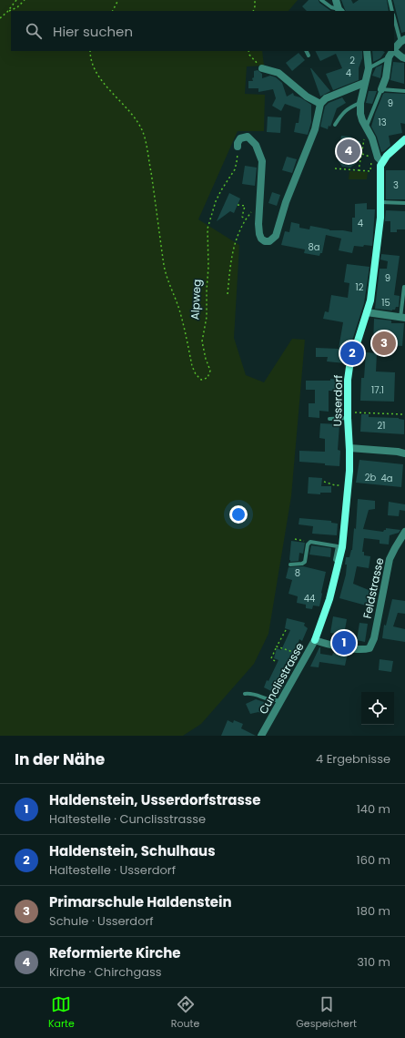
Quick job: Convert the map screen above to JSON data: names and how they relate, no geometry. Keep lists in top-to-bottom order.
{
  "streets": {
    "street": ["Usserdorf", "Feldstrasse", "Cunclisstrasse"],
    "path": ["Alpweg"]
  },
  "crossings": [
    ["Usserdorf", "Cunclisstrasse"],
    ["Feldstrasse", "Cunclisstrasse"]
  ],
  "house_numbers": [
    "2",
    "4",
    "9",
    "13",
    "3",
    "4",
    "8a",
    "9",
    "12",
    "15",
    "17.1",
    "21",
    "2b",
    "4a",
    "8",
    "44"
  ],
  "page": {
    "search": "Hier suchen",
    "pins": [
      "4",
      "3",
      "2",
      "1"
    ],
    "heading": ["In der Nähe", "4 Ergebnisse"],
    "list": [
      {
        "mark": "1",
        "name": "Haldenstein, Usserdorfstrasse",
        "note": "Haltestelle · Cunclisstrasse",
        "value": "140 m"
      },
      {
        "mark": "2",
        "name": "Haldenstein, Schulhaus",
        "note": "Haltestelle · Usserdorf",
        "value": "160 m"
      },
      {
        "mark": "3",
        "name": "Primarschule Haldenstein",
        "note": "Schule · Usserdorf",
        "value": "180 m"
      },
      {
        "mark": "4",
        "name": "Reformierte Kirche",
        "note": "Kirche · Chirchgass",
        "value": "310 m"
      }
    ],
    "nav": ["Karte", "Route", "Gespeichert"]
  }
}
